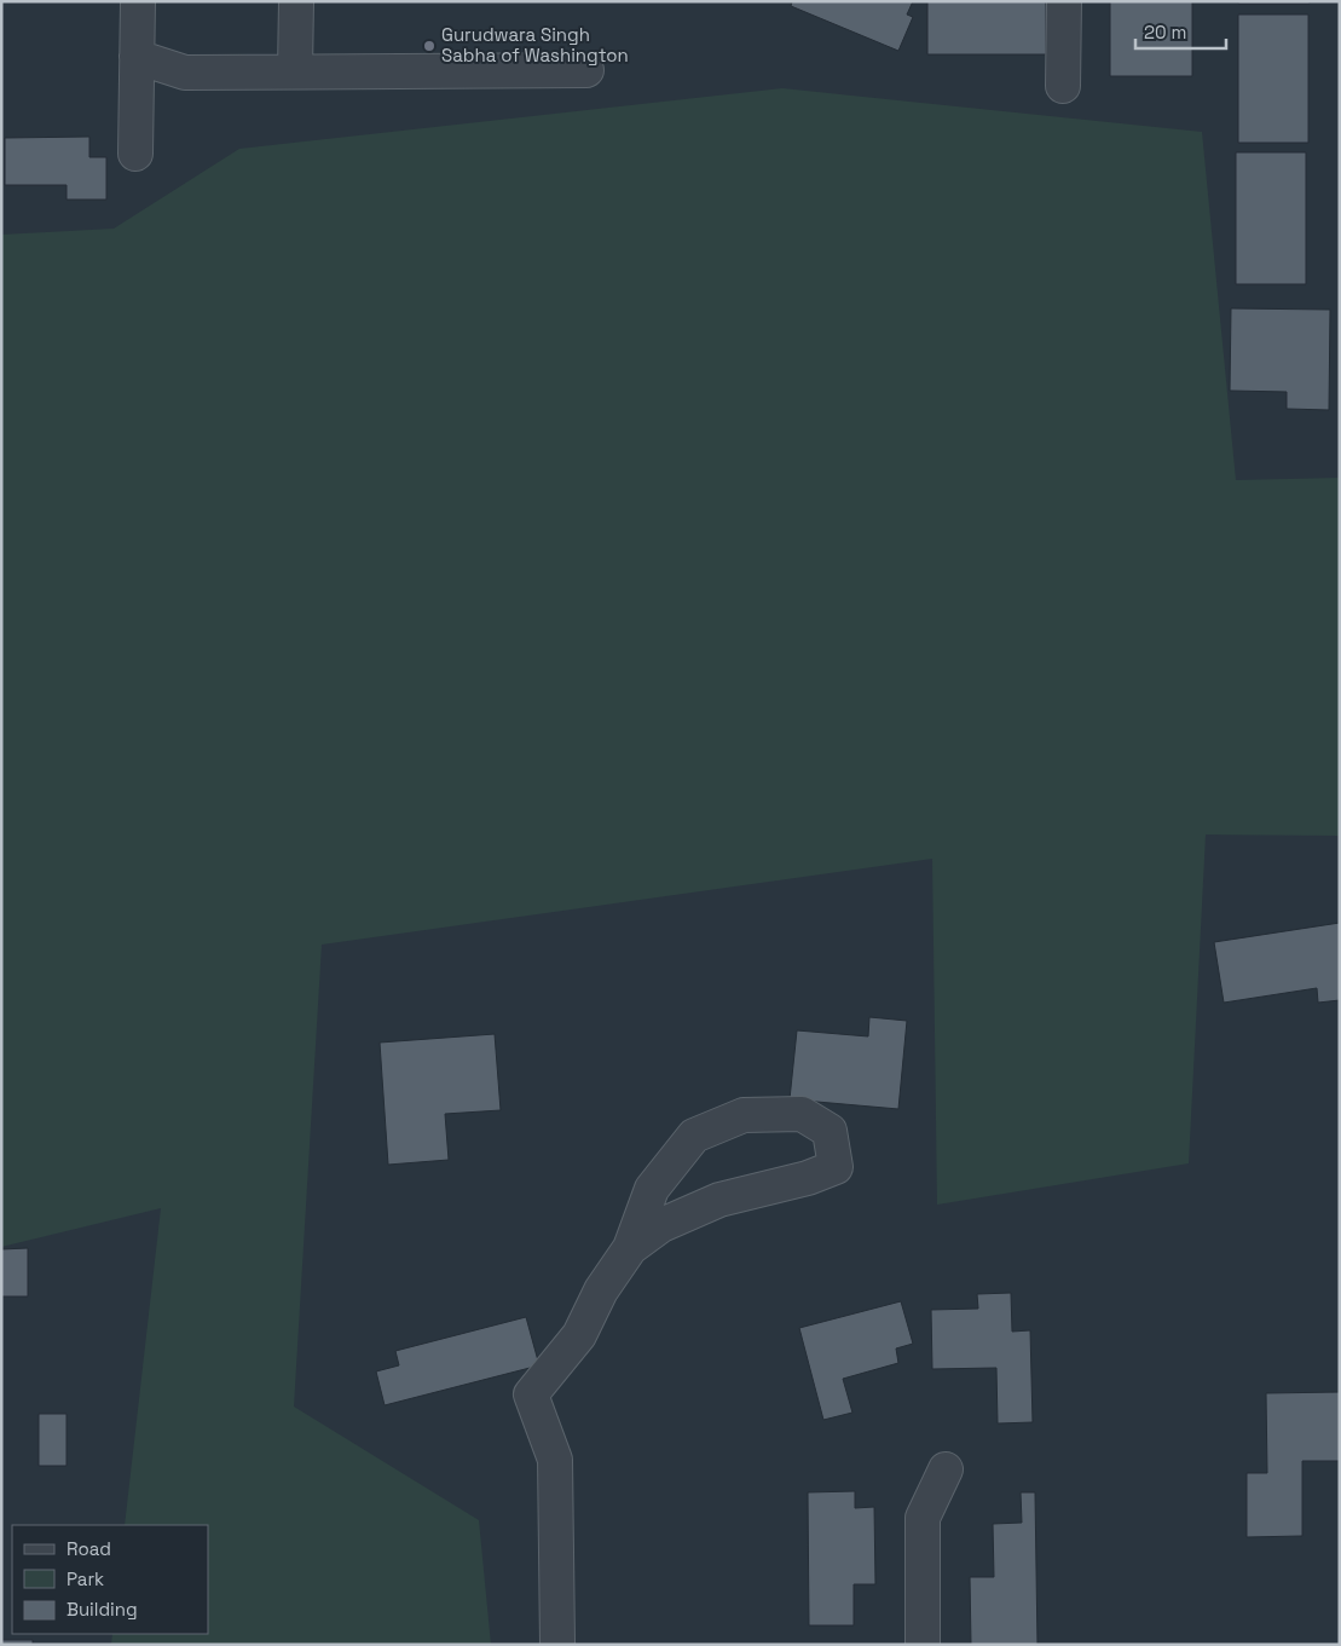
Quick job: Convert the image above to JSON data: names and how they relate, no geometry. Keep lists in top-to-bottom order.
{
  "places": ["Gurudwara Singh Sabha of Washington"],
  "legend": ["Road", "Park", "Building"],
  "scale_bar": "20 m"
}
